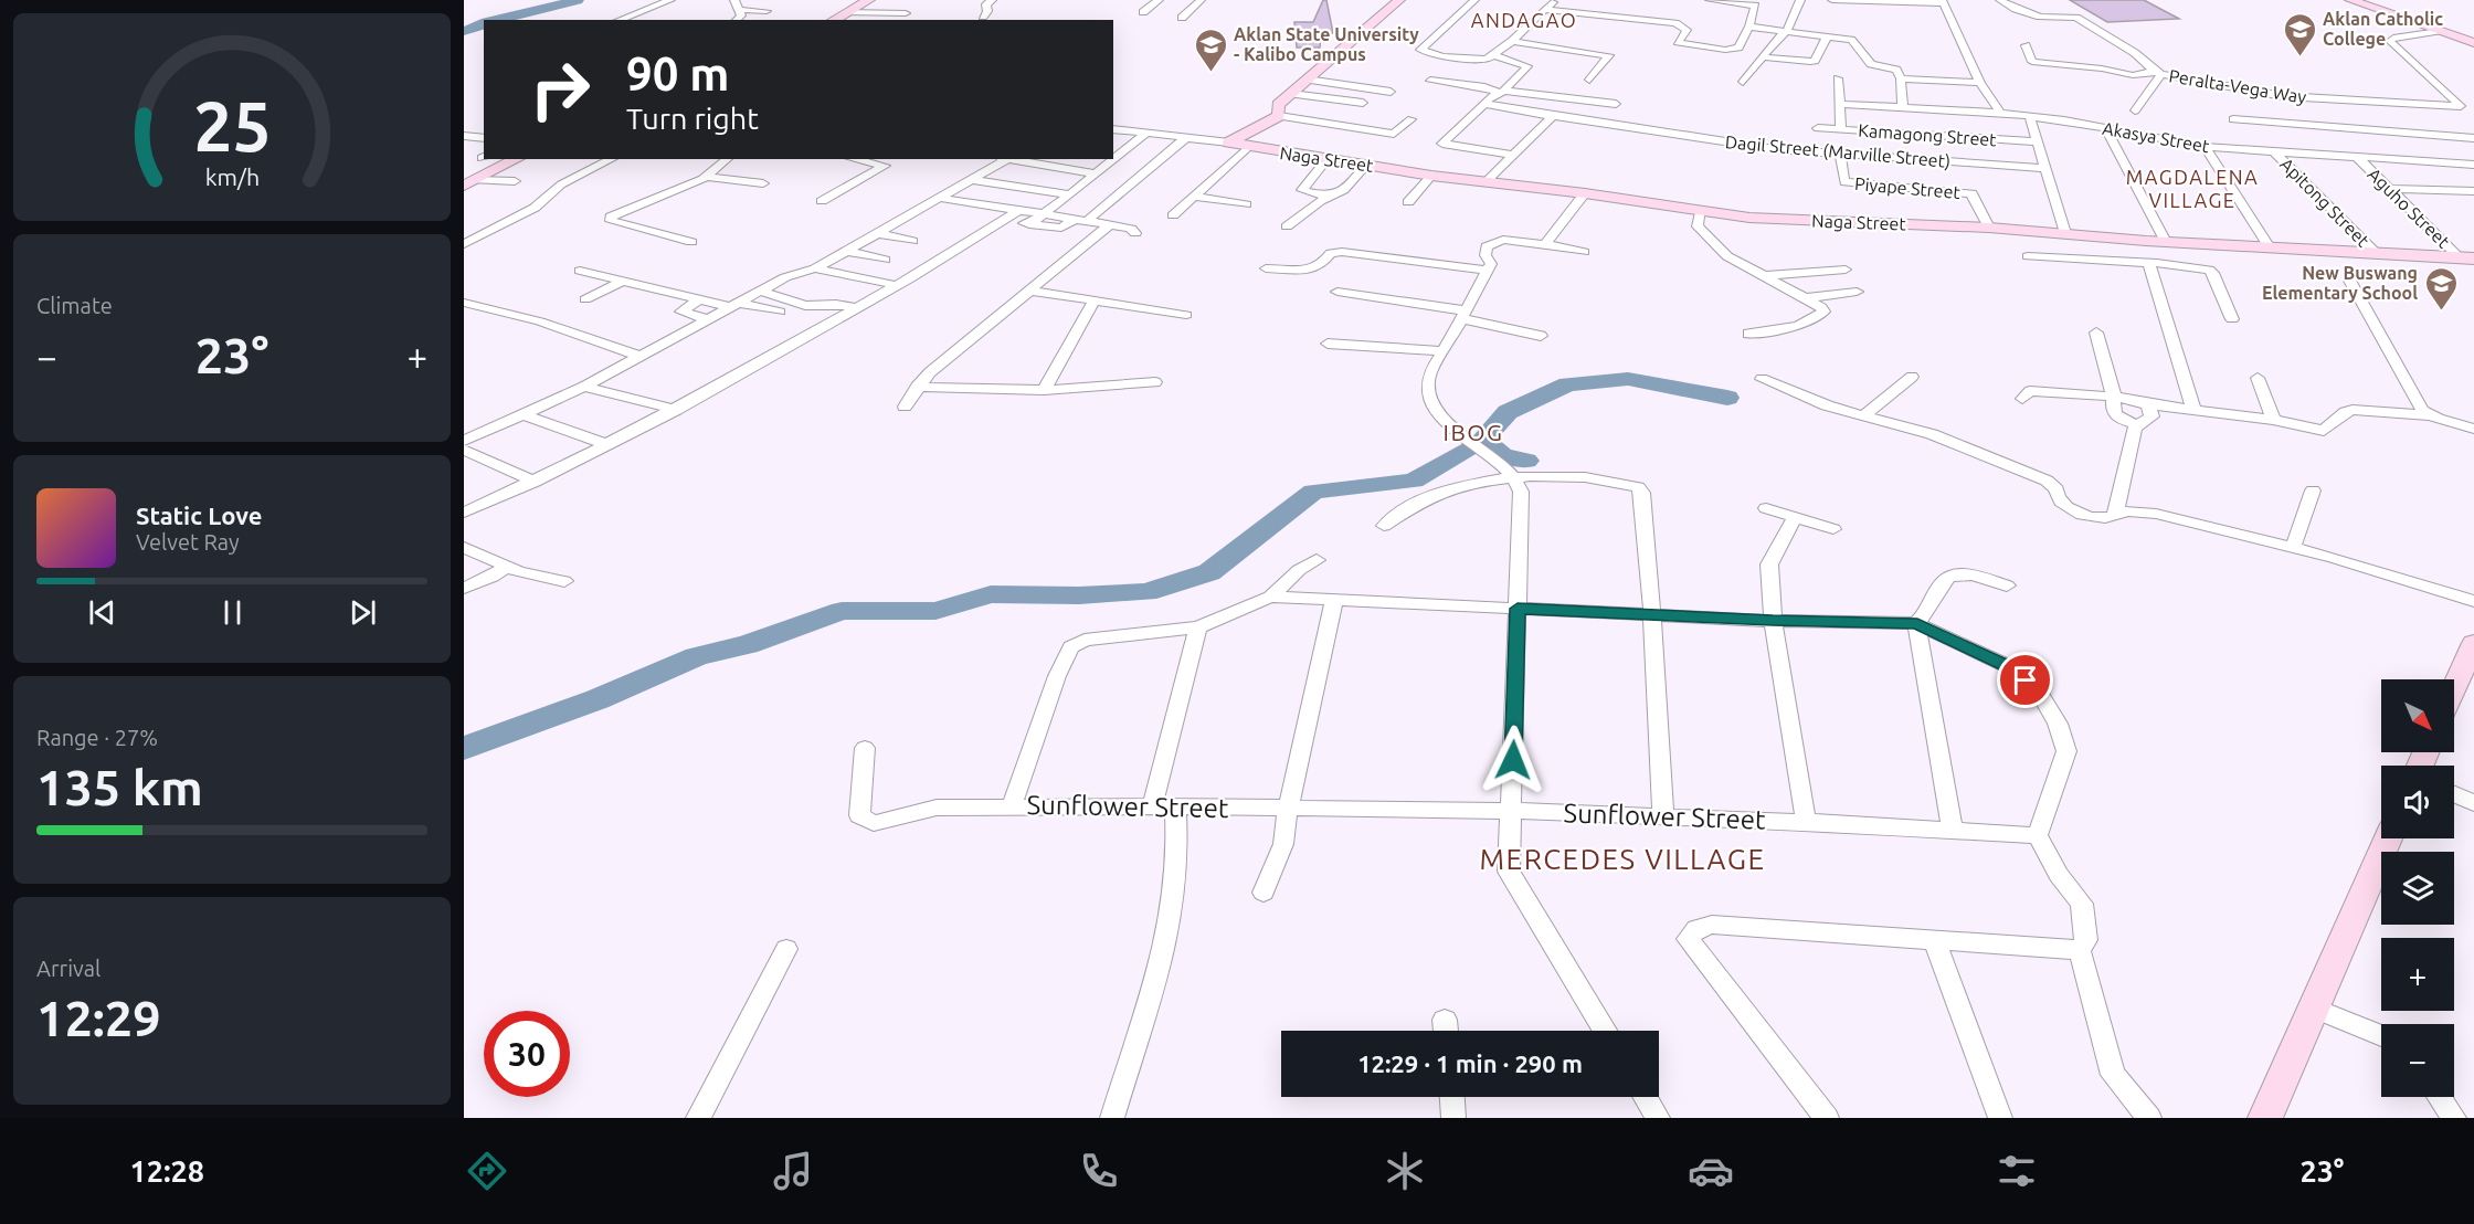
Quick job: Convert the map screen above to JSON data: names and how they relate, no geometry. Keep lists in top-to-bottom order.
{
  "streets": {
    "street": [
      "Peralta-Vega Way",
      "Kamagong Street",
      "Akasya Street",
      "Dagil Street (Marville Street)",
      "Naga Street",
      "Piyape Street",
      "Apitong Street",
      "Aguho Street",
      "Sunflower Street"
    ]
  },
  "crossings": [
    ["Akasya Street", "Apitong Street"],
    ["Akasya Street", "Aguho Street"],
    ["Dagil Street (Marville Street)", "Piyape Street"],
    ["Naga Street", "Piyape Street"],
    ["Naga Street", "Apitong Street"],
    ["Naga Street", "Aguho Street"]
  ],
  "districts": [
    "ANDAGAO",
    "MAGDALENA VILLAGE",
    "IBOG",
    "MERCEDES VILLAGE"
  ],
  "places": {
    "school or university": ["Aklan Catholic College", "Aklan State University - Kalibo Campus", "New Buswang Elementary School"]
  },
  "north": "bottom right",
  "page": {
    "turn": ["90 m", "Turn right"],
    "tile": [
      "Climate",
      ["Range · 27%", "135 km"],
      ["Arrival", "12:29"]
    ],
    "heat": ["−", "23°", "+"],
    "song": ["Static Love", "Velvet Ray"],
    "map_buttons": ["+", "−"],
    "limit": "30",
    "trip": "12:29 · 1 min · 290 m",
    "tabs": ["12:28", "23°"],
    "gauge": ["25", "km/h"]
  }
}
